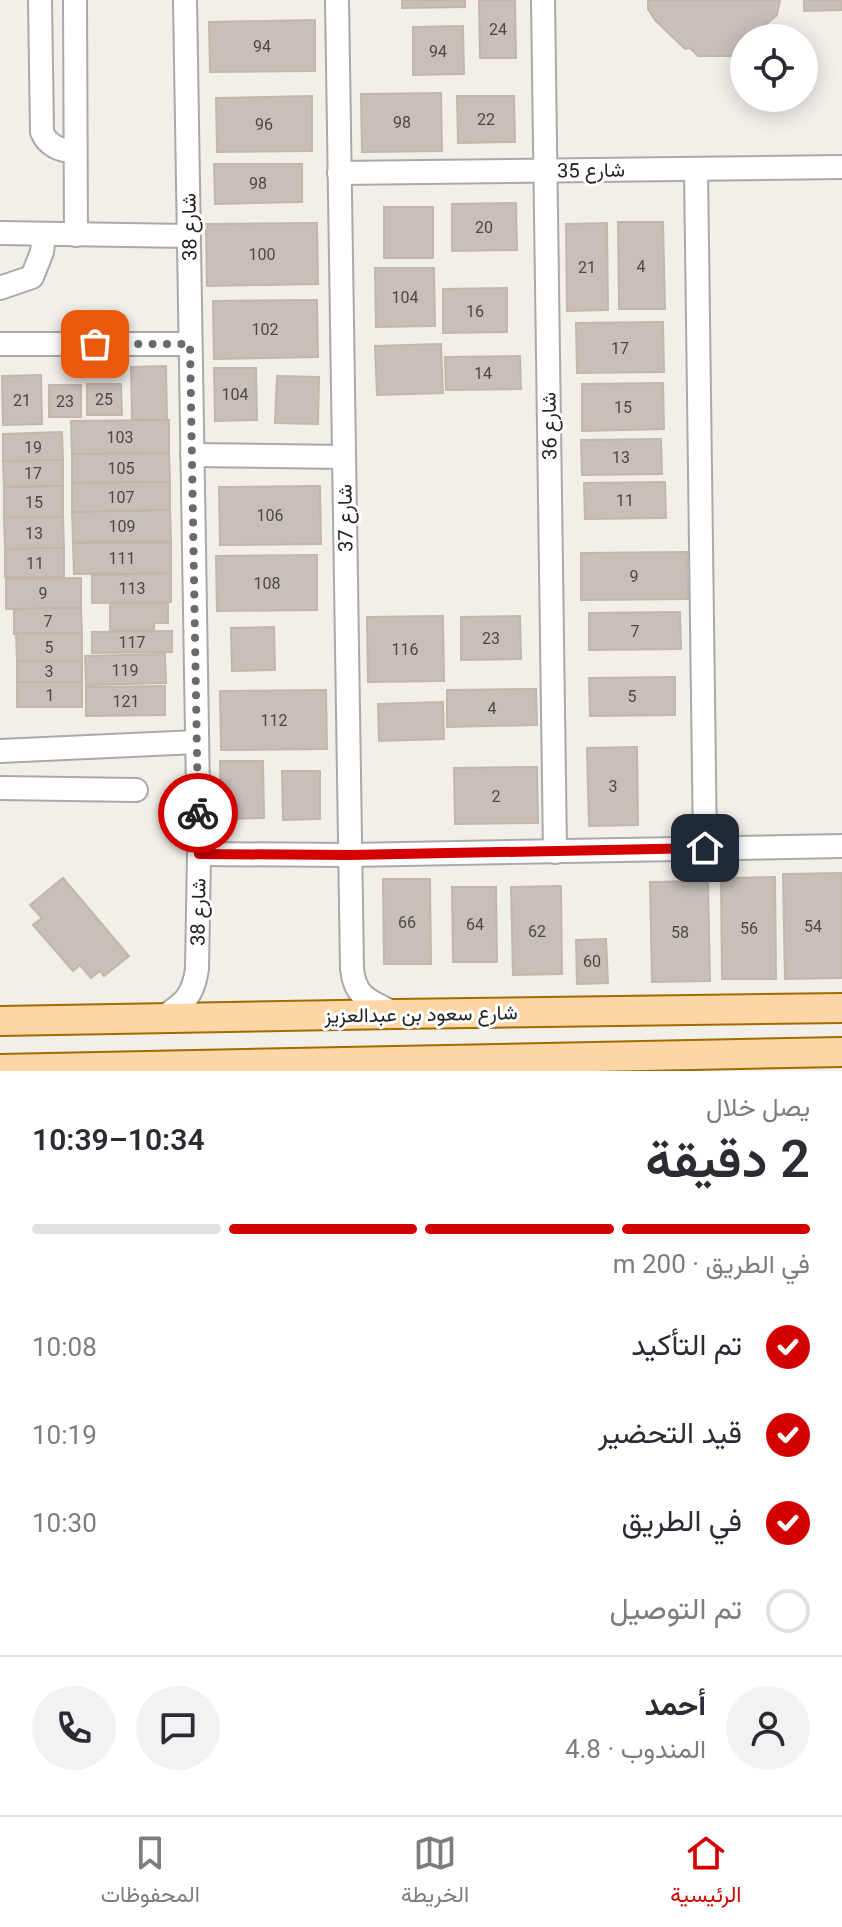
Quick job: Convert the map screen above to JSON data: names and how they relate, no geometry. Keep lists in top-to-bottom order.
{
  "streets": {
    "main road": ["شارع سعود بن عبدالعزيز"],
    "street": [
      "شارع 35",
      "شارع 38",
      "شارع 36",
      "شارع 37"
    ]
  },
  "crossings": [
    ["شارع 35", "شارع 36"],
    ["شارع 35", "شارع 37"],
    ["شارع 38", "شارع سعود بن عبدالعزيز"],
    ["شارع 37", "شارع سعود بن عبدالعزيز"]
  ],
  "house_numbers": [
    "24",
    "94",
    "94",
    "22",
    "98",
    "96",
    "98",
    "20",
    "100",
    "4",
    "21",
    "104",
    "16",
    "102",
    "17",
    "14",
    "104",
    "25",
    "21",
    "23",
    "15",
    "103",
    "19",
    "13",
    "105",
    "17",
    "107",
    "11",
    "15",
    "106",
    "109",
    "13",
    "111",
    "11",
    "9",
    "108",
    "113",
    "9",
    "7",
    "7",
    "23",
    "117",
    "5",
    "116",
    "119",
    "3",
    "1",
    "5",
    "121",
    "4",
    "112",
    "3",
    "2",
    "66",
    "64",
    "54",
    "56",
    "62",
    "58",
    "60"
  ],
  "page": {
    "heading": ["2 دقيقة", "يصل خلال", "10:34–10:39"],
    "panel": ["أحمد", "المندوب · 4.8"],
    "bar": "في الطريق · 200 m",
    "list": [
      ["تم التأكيد", "10:08"],
      ["قيد التحضير", "10:19"],
      ["في الطريق", "10:30"],
      "تم التوصيل"
    ],
    "tabs": ["الرئيسية", "الخريطة", "المحفوظات"]
  }
}
